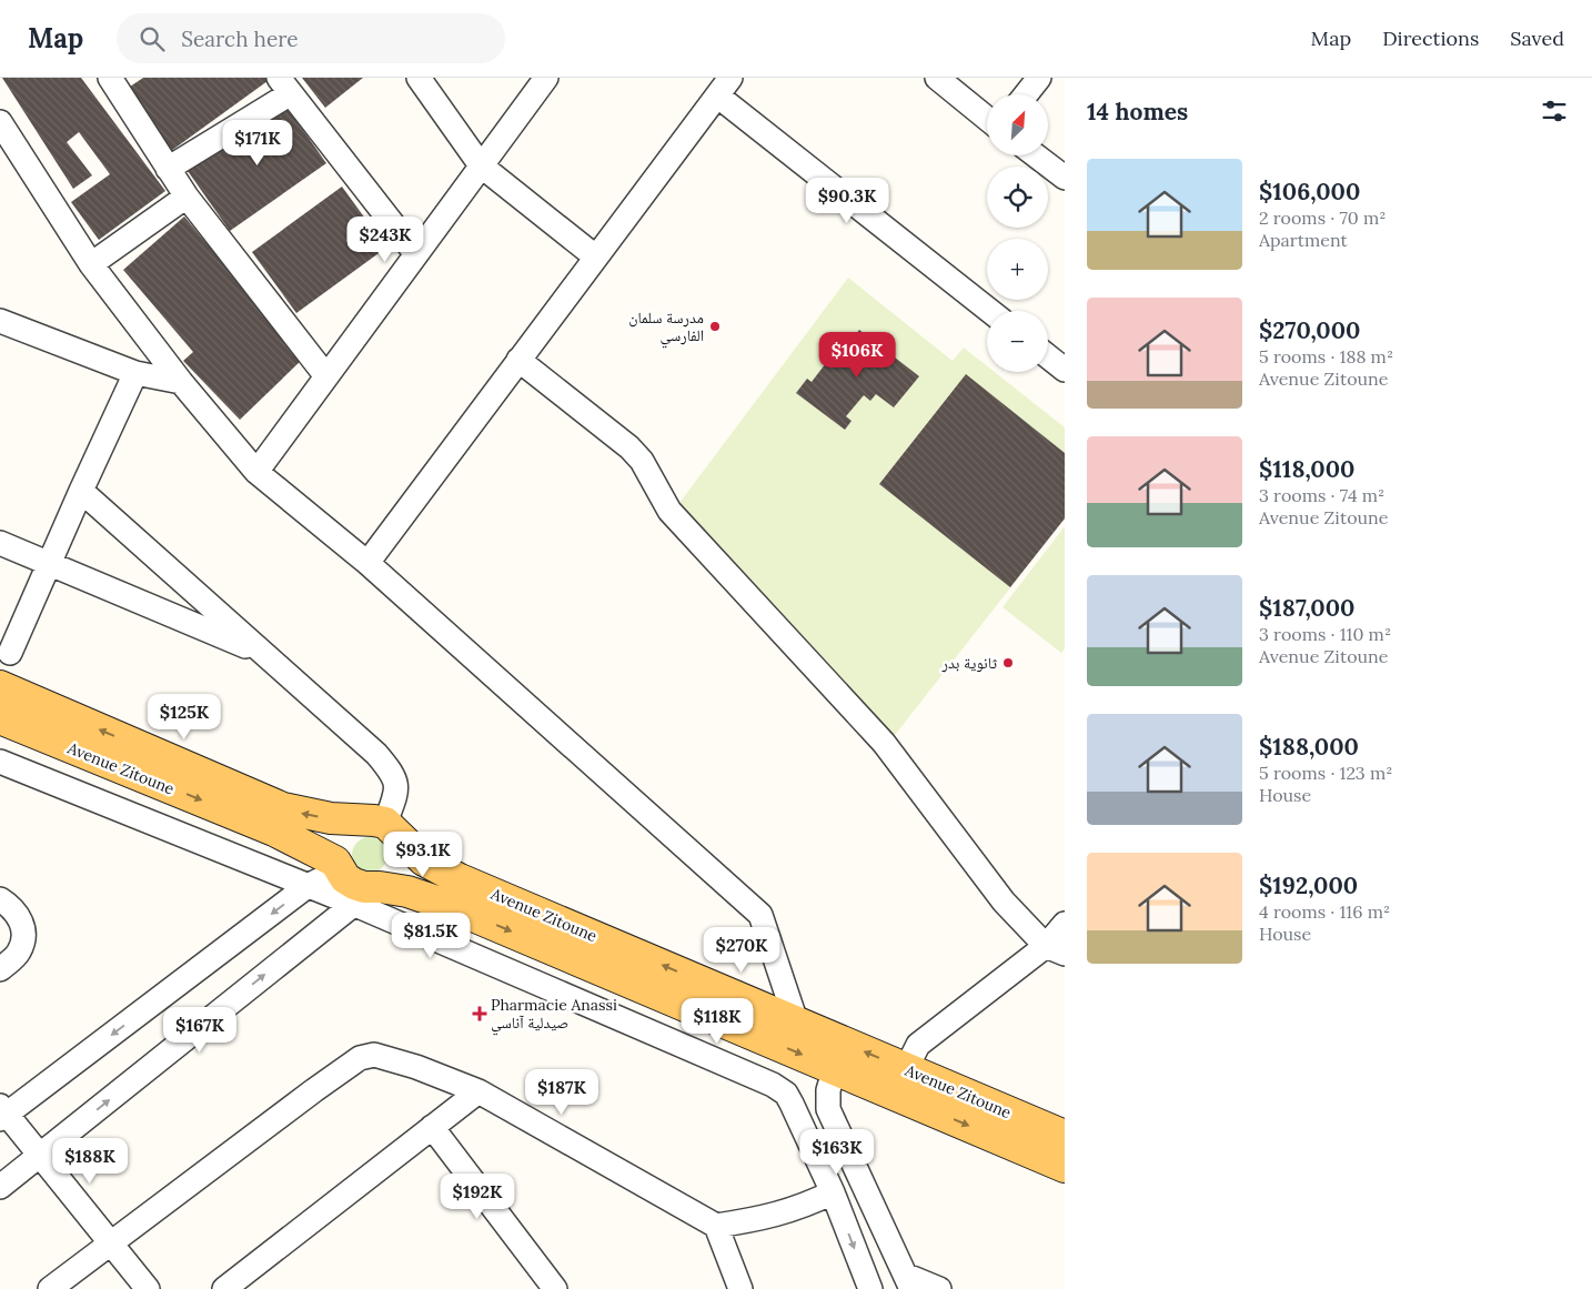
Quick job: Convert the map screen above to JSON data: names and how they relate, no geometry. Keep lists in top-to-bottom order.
{
  "streets": {
    "main road": ["Avenue Zitoune"]
  },
  "places": {
    "other": ["مدرسة سلمان الفارسي", "ثانوية بدر"],
    "health": ["Pharmacie Anassi صيدلية آناسي"]
  },
  "north": "top right",
  "page": {
    "header": "Map",
    "search": "Search here",
    "nav": ["Map", "Directions", "Saved"],
    "heading": "14 homes",
    "map_buttons": ["+", "−"],
    "price": [
      "$171K",
      "$90.3K",
      "$243K",
      "$106K",
      "$125K",
      "$93.1K",
      "$81.5K",
      "$270K",
      "$118K",
      "$167K",
      "$187K",
      "$163K",
      "$188K",
      "$192K"
    ],
    "list": [
      {
        "name": "$106,000",
        "note": "2 rooms · 70 m² · Apartment"
      },
      {
        "name": "$270,000",
        "note": "5 rooms · 188 m² · Avenue Zitoune"
      },
      {
        "name": "$118,000",
        "note": "3 rooms · 74 m² · Avenue Zitoune"
      },
      {
        "name": "$187,000",
        "note": "3 rooms · 110 m² · Avenue Zitoune"
      },
      {
        "name": "$188,000",
        "note": "5 rooms · 123 m² · House"
      },
      {
        "name": "$192,000",
        "note": "4 rooms · 116 m² · House"
      }
    ]
  }
}
